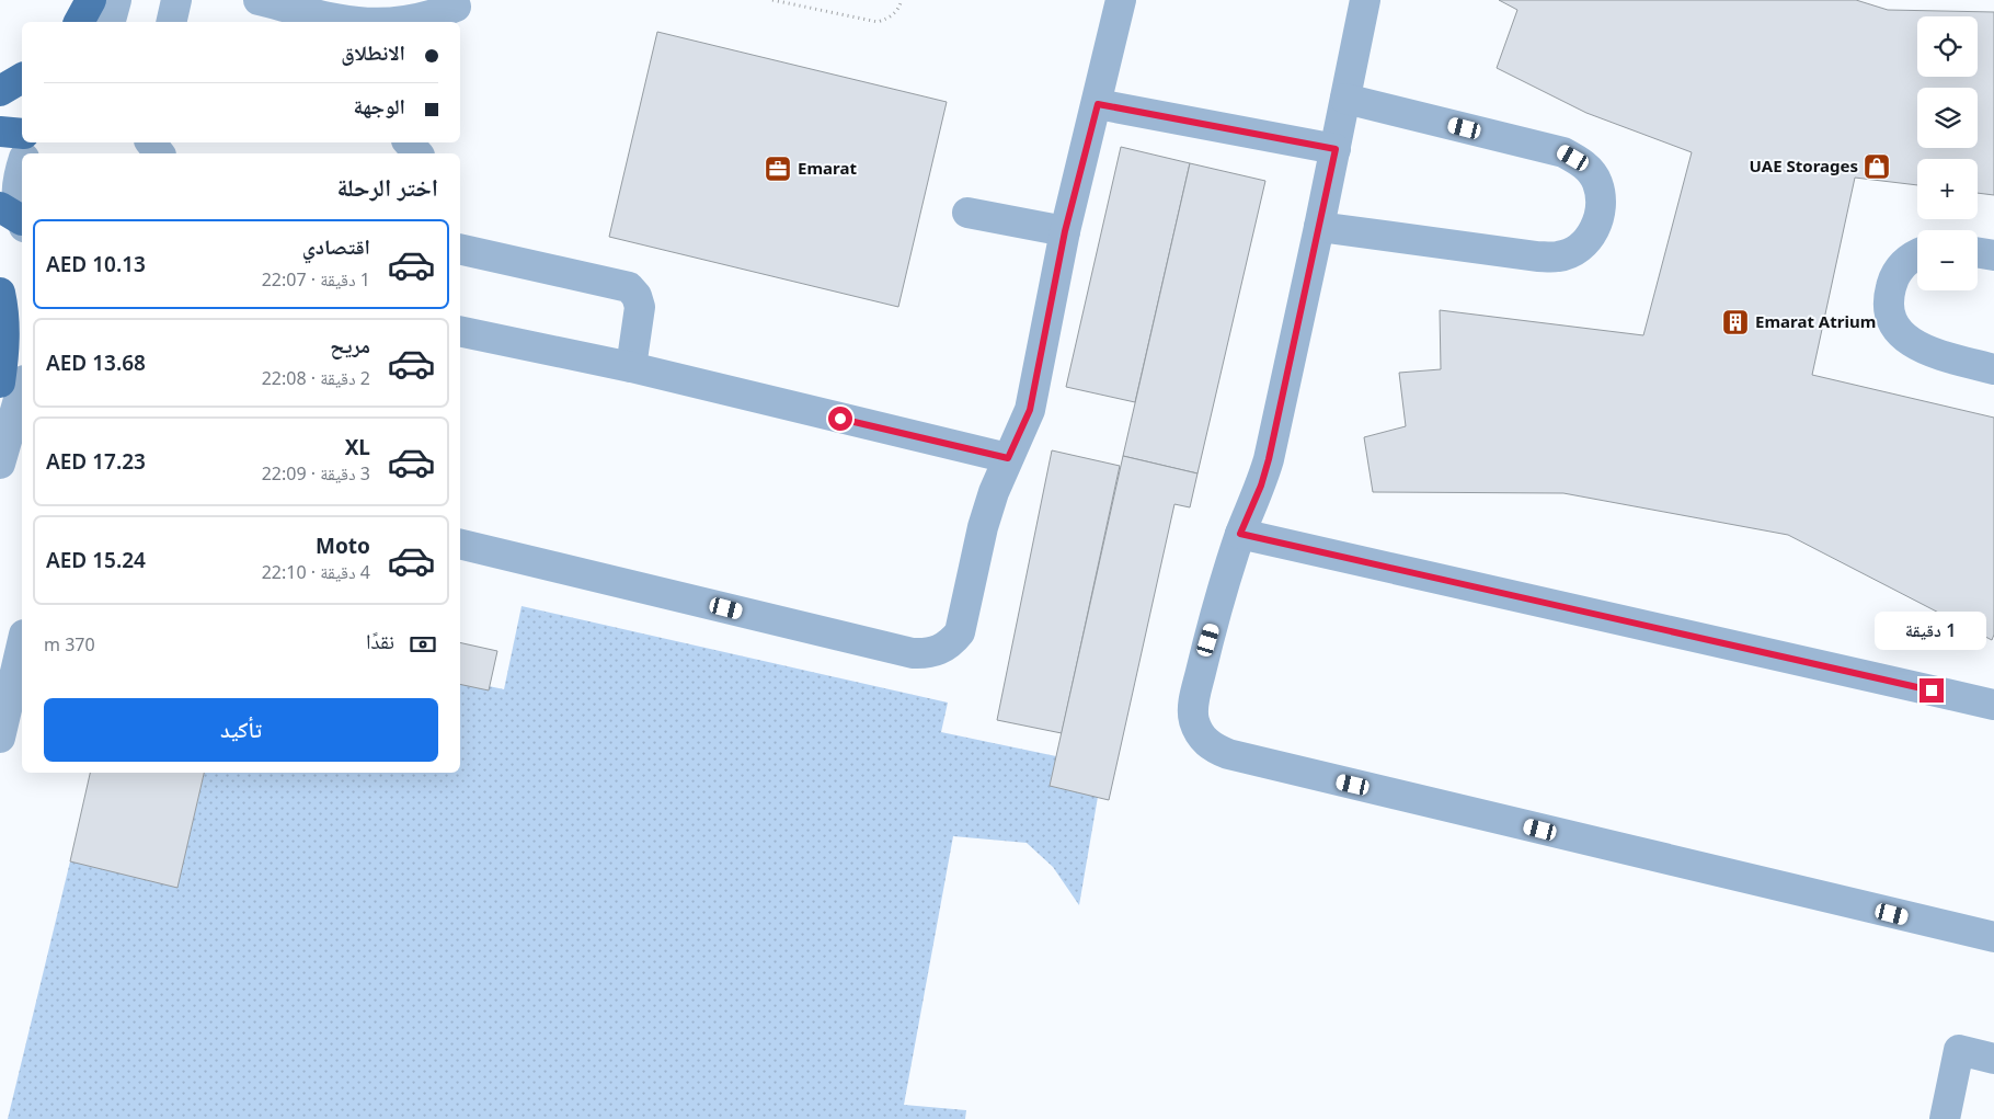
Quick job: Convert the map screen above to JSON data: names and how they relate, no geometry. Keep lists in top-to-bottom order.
{
  "places": {
    "shop": ["UAE Storages"],
    "office": ["Emarat"],
    "building": ["Emarat Atrium"]
  },
  "page": {
    "map_buttons": ["+", "−"],
    "banner": ["الانطلاق", "الوجهة"],
    "heading": "اختر الرحلة",
    "list": [
      {
        "name": "اقتصادي",
        "note": "1 دقيقة · 22:07",
        "value": "AED 10.13"
      },
      {
        "name": "مريح",
        "note": "2 دقيقة · 22:08",
        "value": "AED 13.68"
      },
      {
        "name": "XL",
        "note": "3 دقيقة · 22:09",
        "value": "AED 17.23"
      },
      {
        "name": "Moto",
        "note": "4 دقيقة · 22:10",
        "value": "AED 15.24"
      }
    ],
    "bubble": "1 دقيقة",
    "pay": ["نقدًا", "370 m"],
    "buttons": "تأكيد"
  }
}
